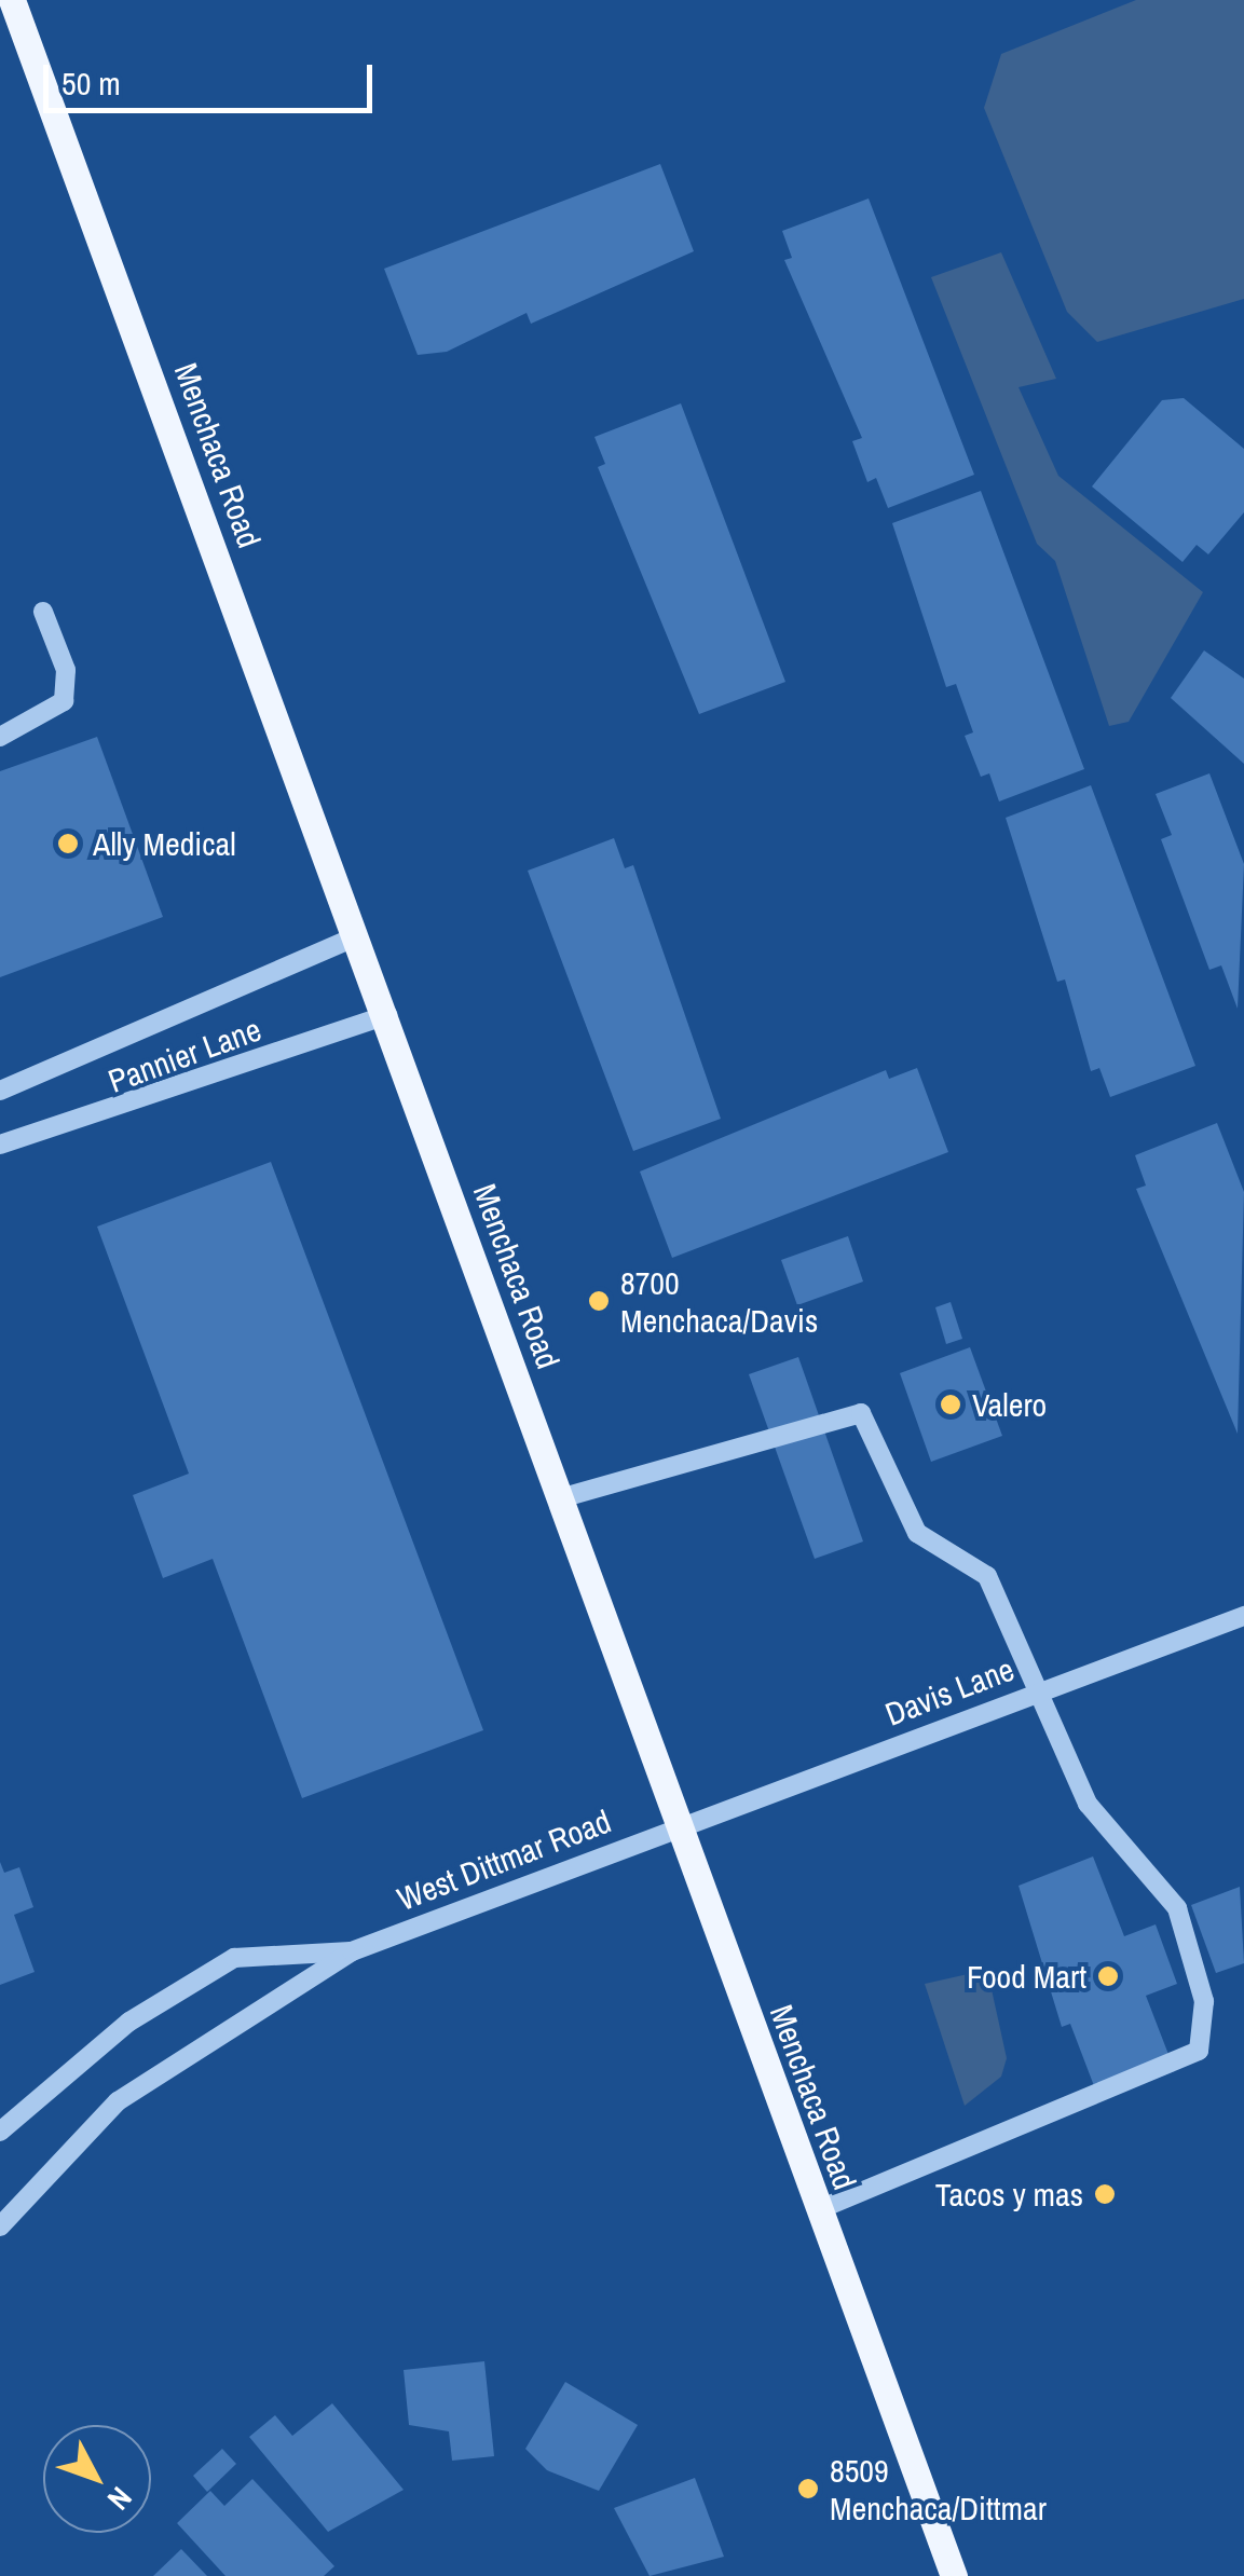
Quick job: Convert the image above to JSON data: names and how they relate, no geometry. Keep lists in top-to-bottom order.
{
  "streets": {
    "main road": ["Menchaca Road"],
    "street": ["Pannier Lane", "Davis Lane", "West Dittmar Road"]
  },
  "crossings": [
    ["Menchaca Road", "Pannier Lane"],
    ["Menchaca Road", "Davis Lane"],
    ["Menchaca Road", "West Dittmar Road"],
    ["Davis Lane", "West Dittmar Road"]
  ],
  "places": [
    "Ally Medical",
    "8700 Menchaca/Davis",
    "Valero",
    "Food Mart",
    "Tacos y mas",
    "8509 Menchaca/Dittmar"
  ],
  "scale_bar": "50 m",
  "north": "bottom right"
}
